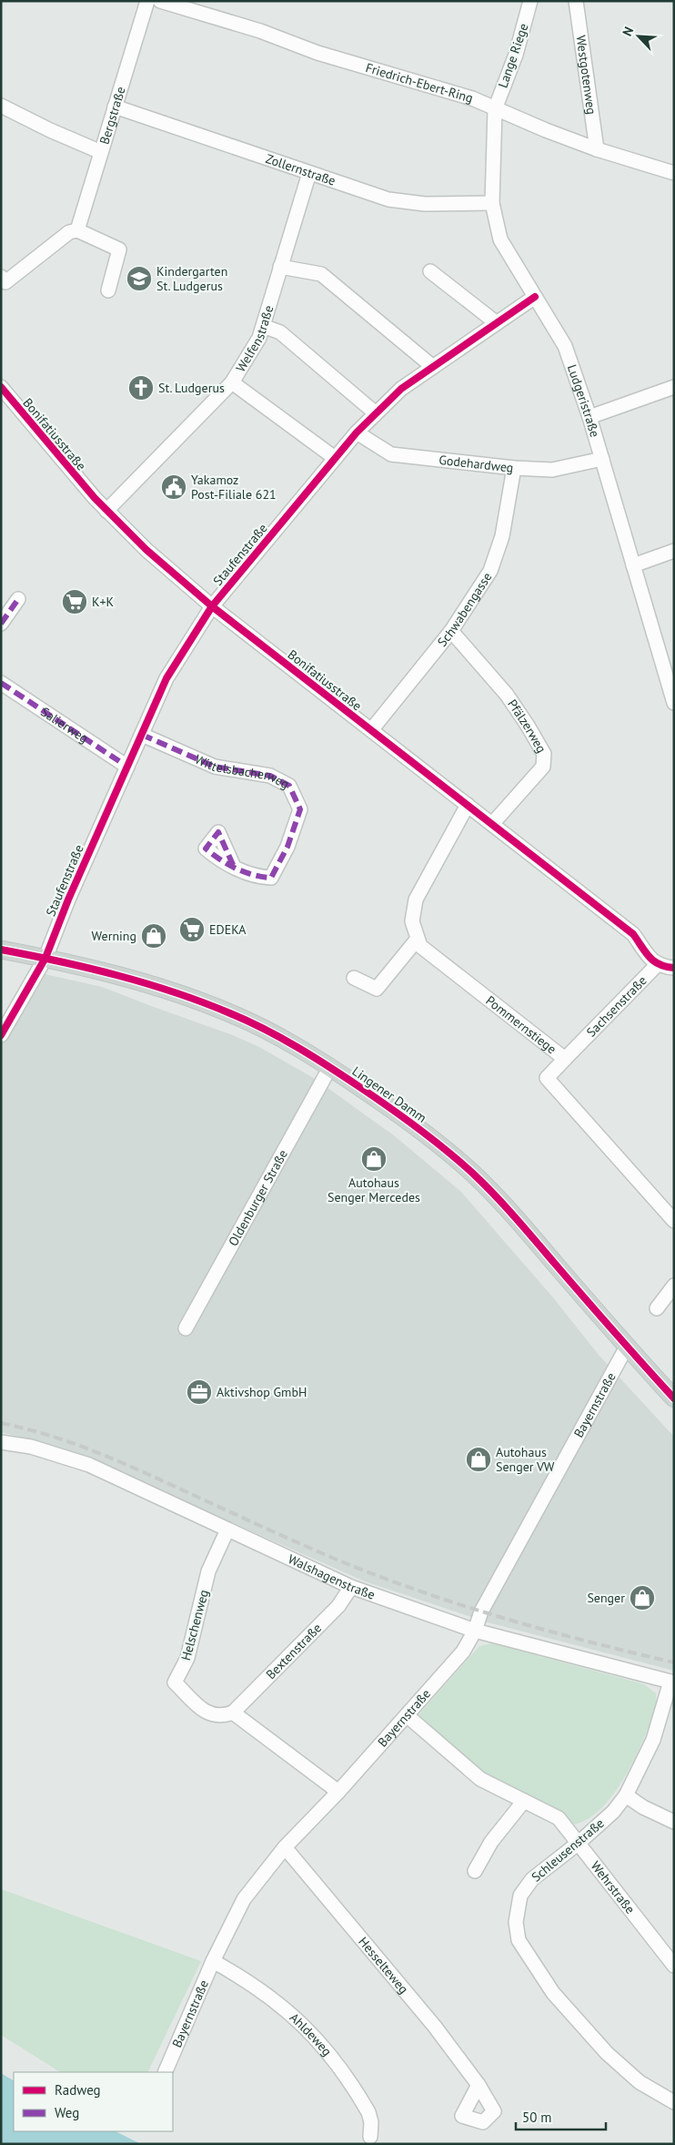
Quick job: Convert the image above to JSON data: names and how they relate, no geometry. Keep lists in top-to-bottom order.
{
  "streets": {
    "main road": ["Lingener Damm"],
    "street": [
      "Lange Riege",
      "Westgotenweg",
      "Friedrich-Ebert-Ring",
      "Bergstraße",
      "Zollernstraße",
      "Welfenstraße",
      "Ludgeristraße",
      "Bonifatiusstraße",
      "Godehardweg",
      "Staufenstraße",
      "Schwabengasse",
      "Salierweg",
      "Pfälzerweg",
      "Wittelsbacherweg",
      "Sachsenstraße",
      "Pommernstiege",
      "Oldenburger Straße",
      "Bayernstraße",
      "Walshagenstraße",
      "Helschenweg",
      "Bextenstraße",
      "Schleusenstraße",
      "Wehrstraße",
      "Hesselteweg",
      "Ahldeweg"
    ]
  },
  "crossings": [
    ["Lange Riege", "Friedrich-Ebert-Ring"],
    ["Lange Riege", "Ludgeristraße"],
    ["Westgotenweg", "Friedrich-Ebert-Ring"],
    ["Friedrich-Ebert-Ring", "Ludgeristraße"],
    ["Bergstraße", "Zollernstraße"],
    ["Zollernstraße", "Welfenstraße"],
    ["Zollernstraße", "Ludgeristraße"],
    ["Welfenstraße", "Bonifatiusstraße"],
    ["Ludgeristraße", "Godehardweg"],
    ["Ludgeristraße", "Staufenstraße"],
    ["Bonifatiusstraße", "Staufenstraße"],
    ["Bonifatiusstraße", "Schwabengasse"],
    ["Bonifatiusstraße", "Pfälzerweg"],
    ["Bonifatiusstraße", "Sachsenstraße"],
    ["Bonifatiusstraße", "Pommernstiege"],
    ["Godehardweg", "Staufenstraße"],
    ["Godehardweg", "Schwabengasse"],
    ["Staufenstraße", "Salierweg"],
    ["Staufenstraße", "Wittelsbacherweg"],
    ["Staufenstraße", "Lingener Damm"],
    ["Schwabengasse", "Pfälzerweg"],
    ["Sachsenstraße", "Pommernstiege"],
    ["Lingener Damm", "Oldenburger Straße"],
    ["Lingener Damm", "Bayernstraße"],
    ["Bayernstraße", "Walshagenstraße"],
    ["Bayernstraße", "Wehrstraße"],
    ["Bayernstraße", "Hesselteweg"],
    ["Bayernstraße", "Ahldeweg"],
    ["Walshagenstraße", "Helschenweg"],
    ["Walshagenstraße", "Bextenstraße"],
    ["Walshagenstraße", "Schleusenstraße"],
    ["Helschenweg", "Bextenstraße"],
    ["Schleusenstraße", "Wehrstraße"]
  ],
  "places": {
    "school or university": ["Kindergarten St. Ludgerus"],
    "church": ["St. Ludgerus"],
    "public building": ["Yakamoz Post-Filiale 621"],
    "supermarket": ["K+K", "EDEKA"],
    "shop": [
      "Werning",
      "Autohaus Senger Mercedes",
      "Autohaus Senger VW",
      "Senger"
    ],
    "office": ["Aktivshop GmbH"]
  },
  "legend": ["Radweg", "Weg"],
  "scale_bar": "50 m",
  "north": "top left"
}
